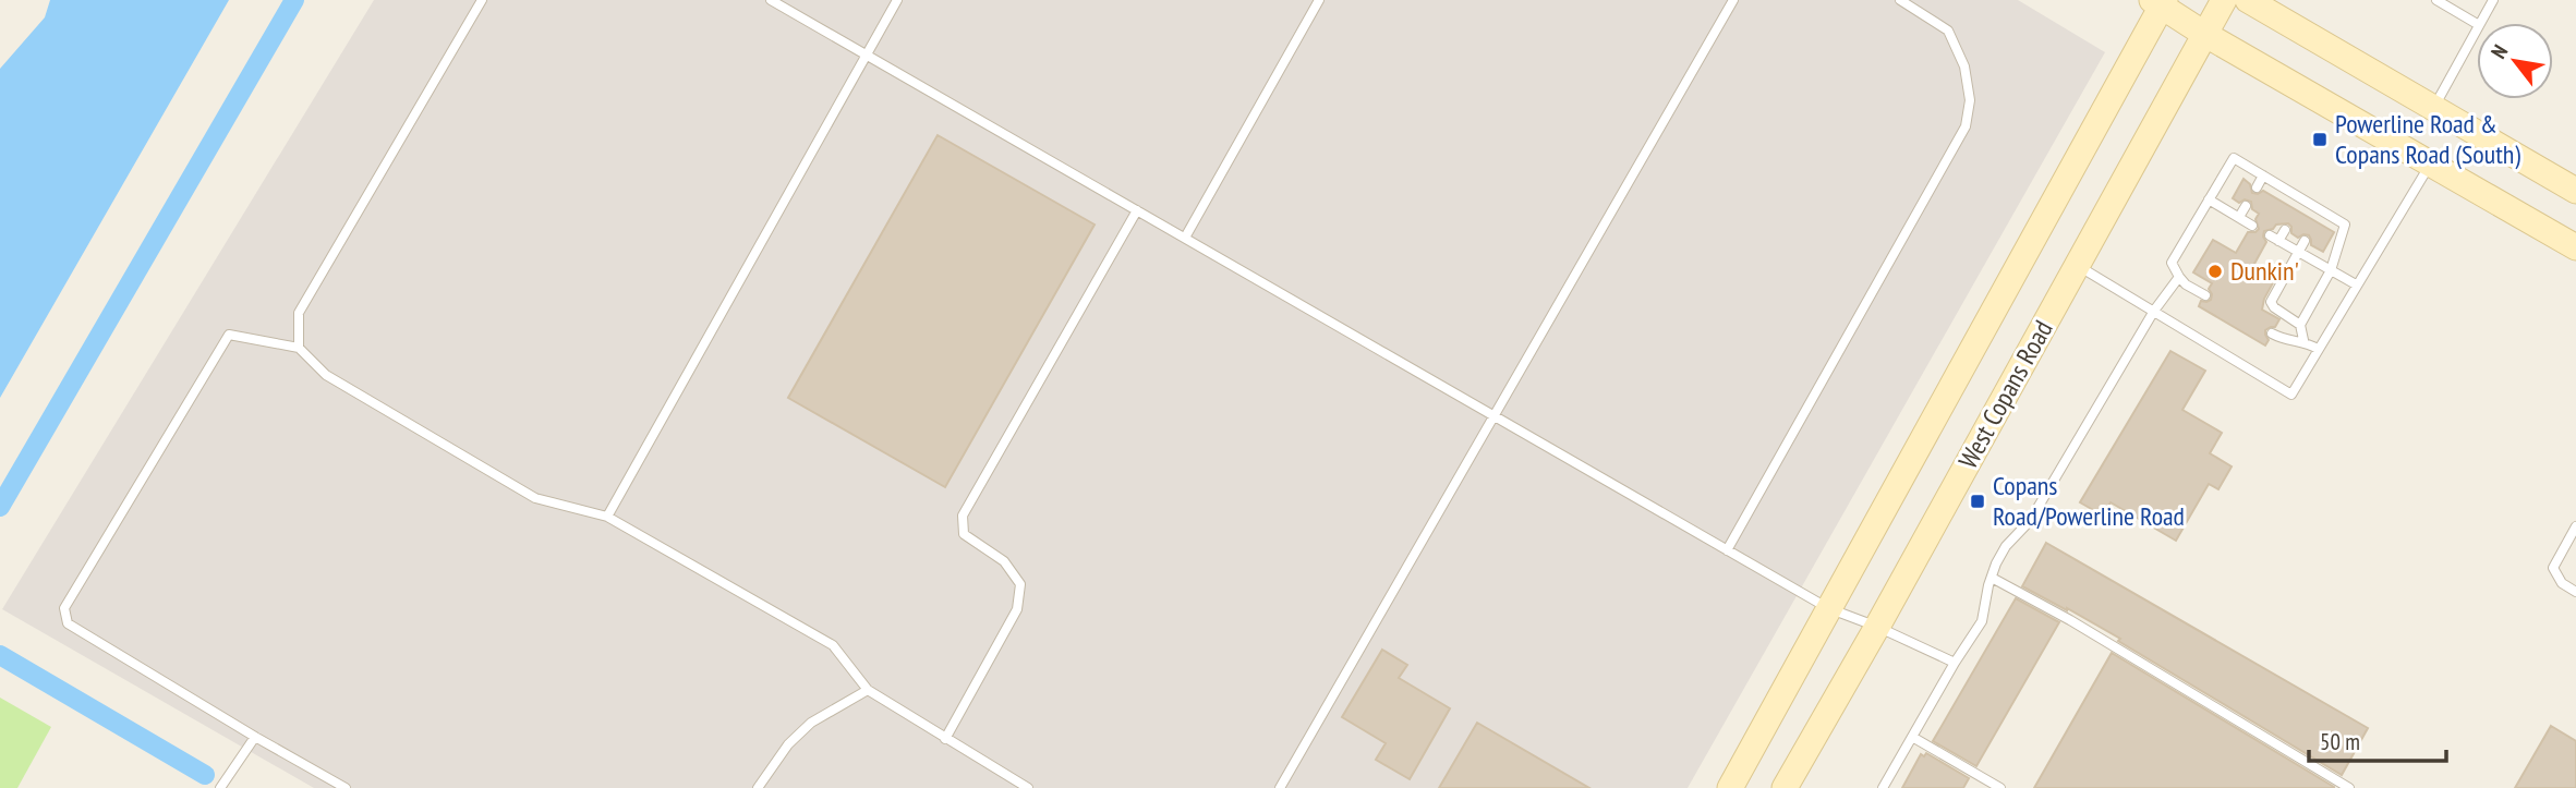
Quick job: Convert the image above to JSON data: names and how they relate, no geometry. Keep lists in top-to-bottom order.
{
  "streets": {
    "main road": ["West Copans Road"]
  },
  "places": {
    "transit": ["Powerline Road & Copans Road (South)", "Copans Road/Powerline Road"],
    "other": ["Dunkin'"]
  },
  "scale_bar": "50 m",
  "north": "top left"
}
